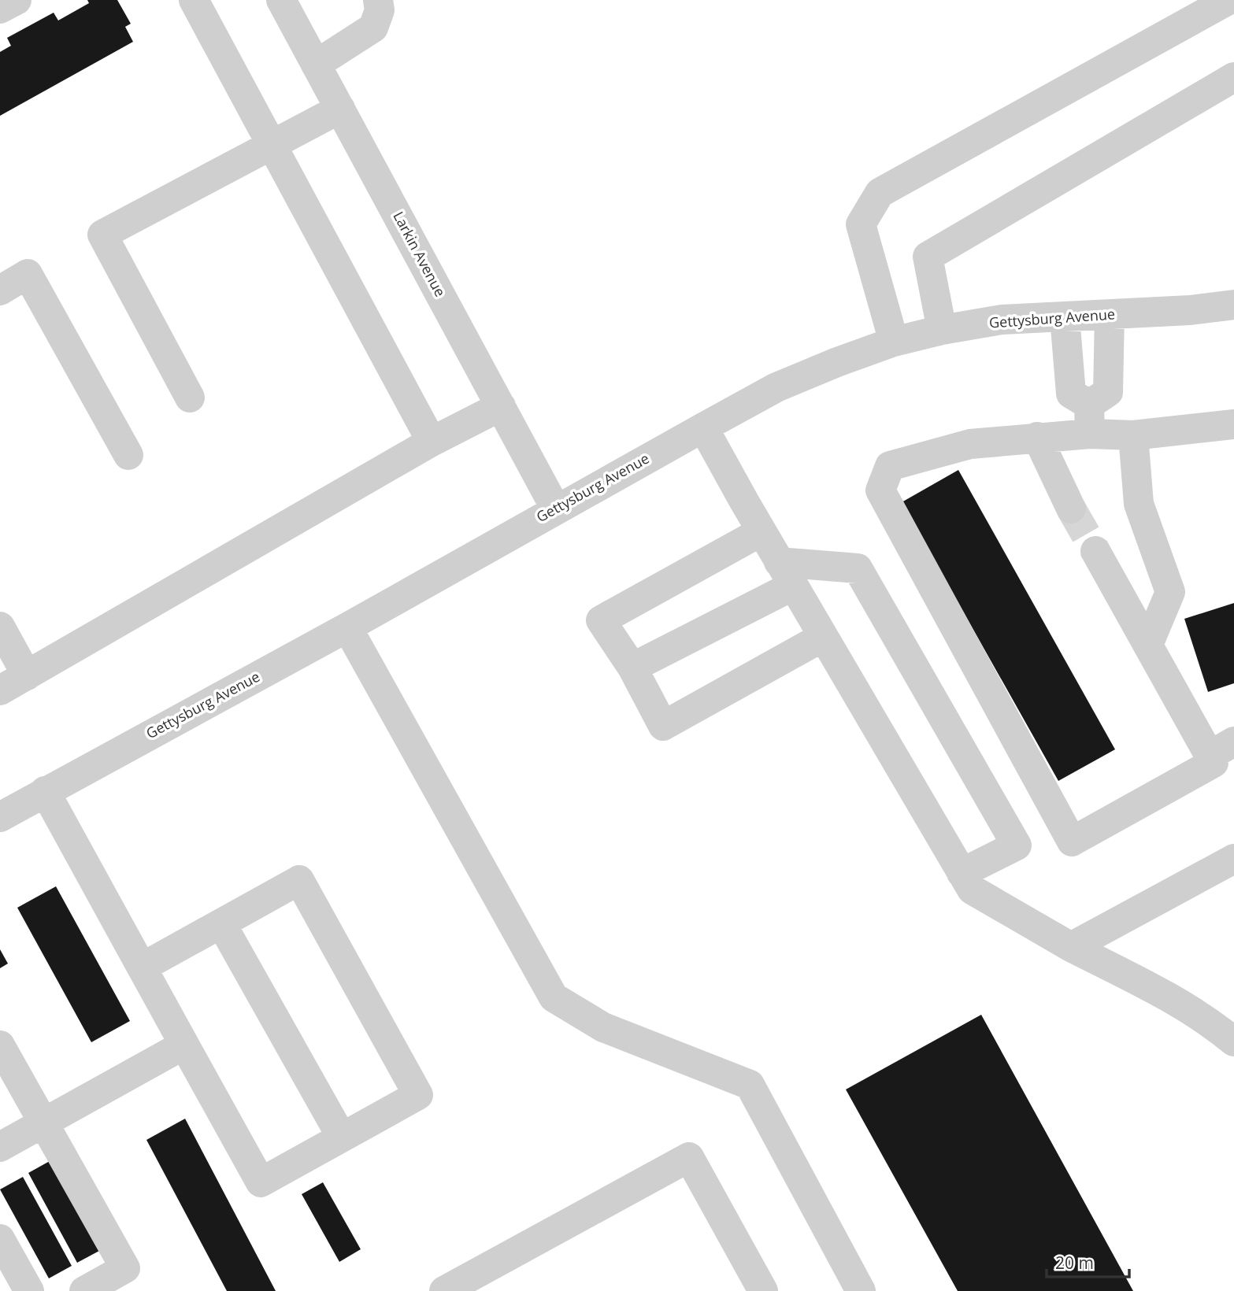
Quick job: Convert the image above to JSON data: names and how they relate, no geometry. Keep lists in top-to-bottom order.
{
  "streets": {
    "street": ["Larkin Avenue", "Gettysburg Avenue"]
  },
  "crossings": [
    ["Larkin Avenue", "Gettysburg Avenue"]
  ],
  "scale_bar": "20 m"
}
